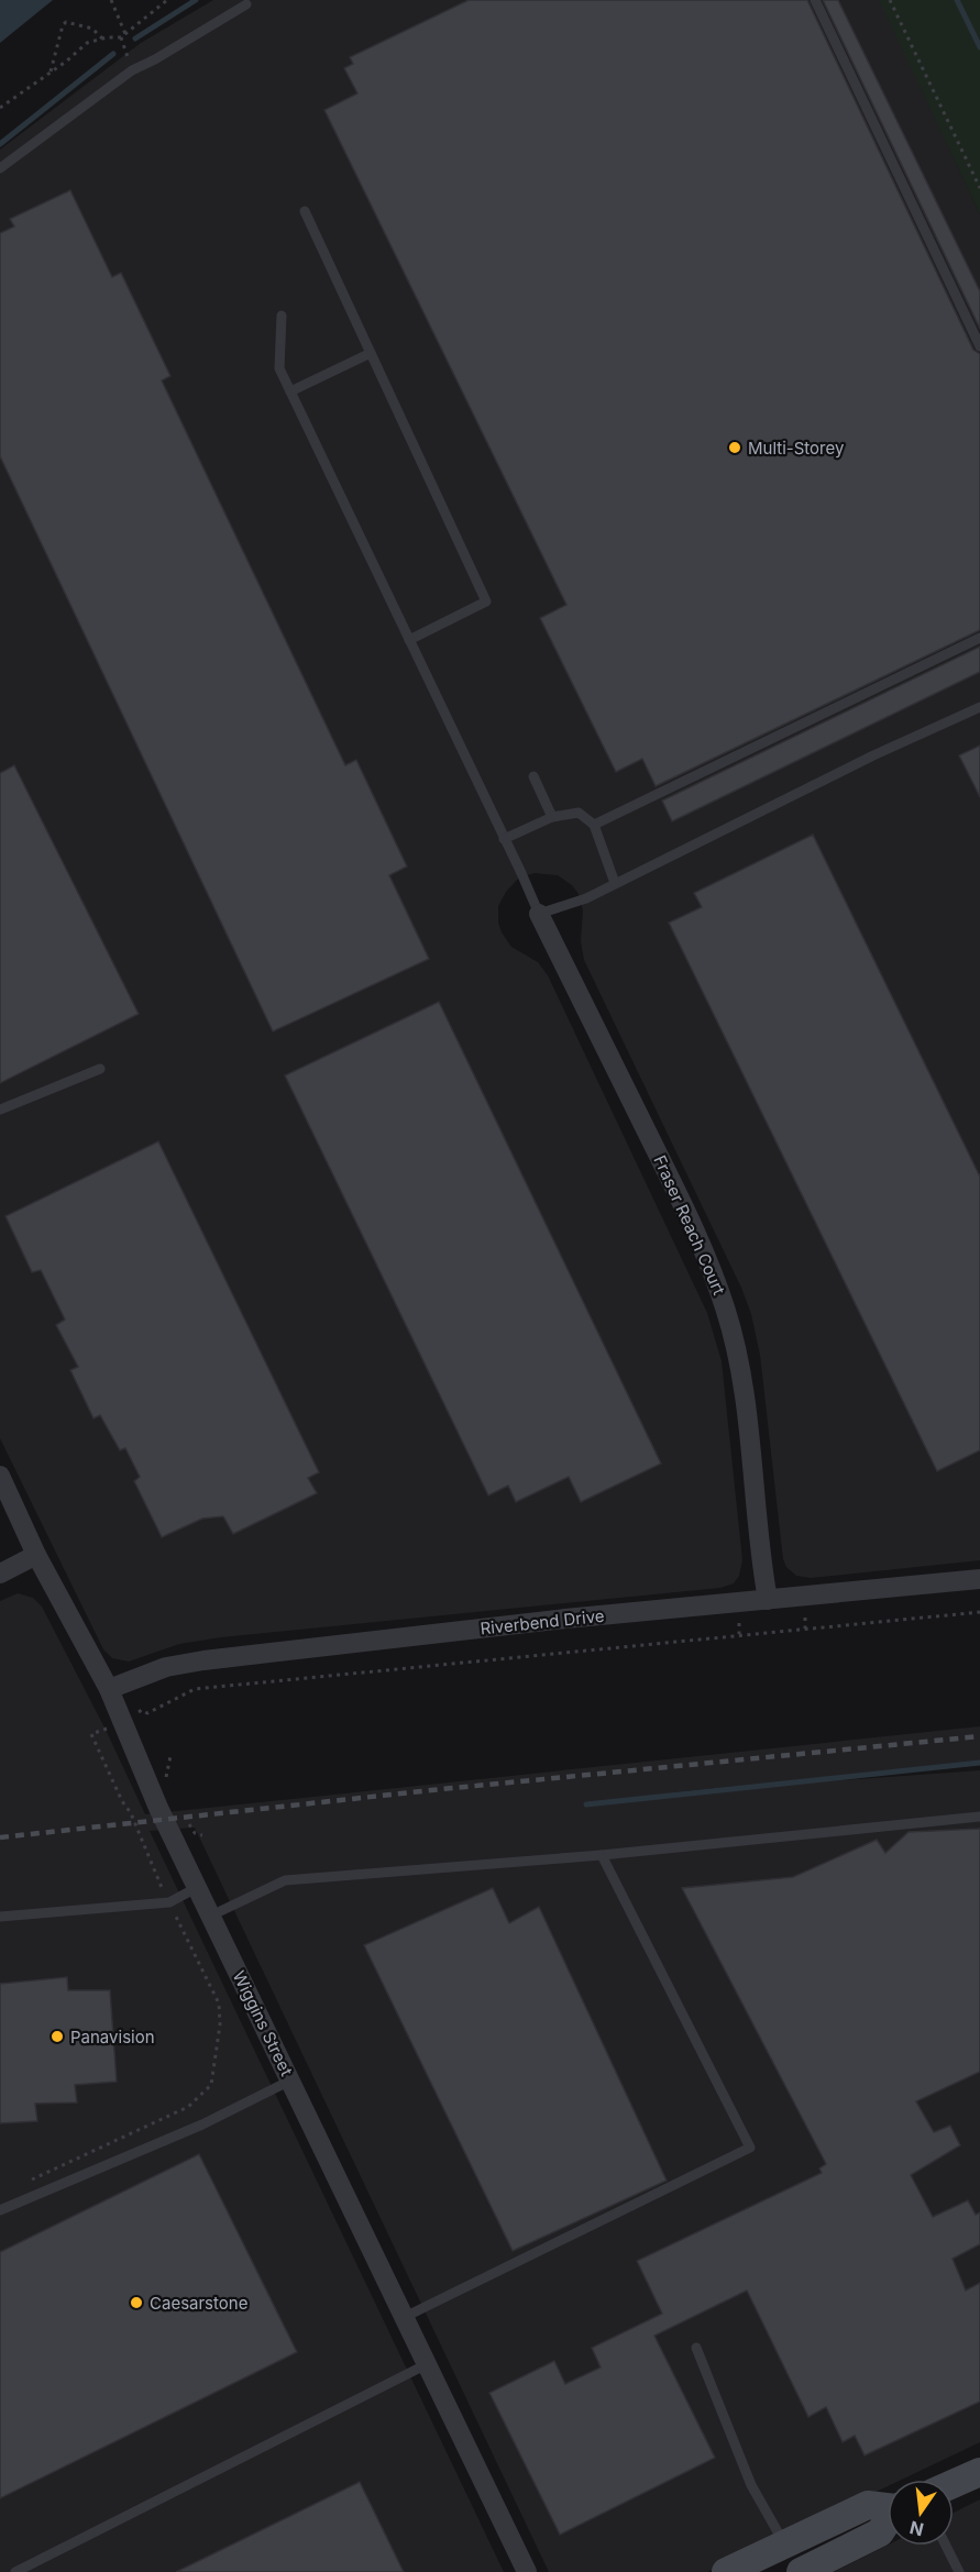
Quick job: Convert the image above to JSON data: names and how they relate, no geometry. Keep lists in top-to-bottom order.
{
  "streets": {
    "street": ["Fraser Reach Court", "Riverbend Drive", "Wiggins Street"]
  },
  "crossings": [
    ["Fraser Reach Court", "Riverbend Drive"],
    ["Riverbend Drive", "Wiggins Street"]
  ],
  "places": ["Multi-Storey", "Panavision", "Caesarstone"],
  "north": "bottom"
}
